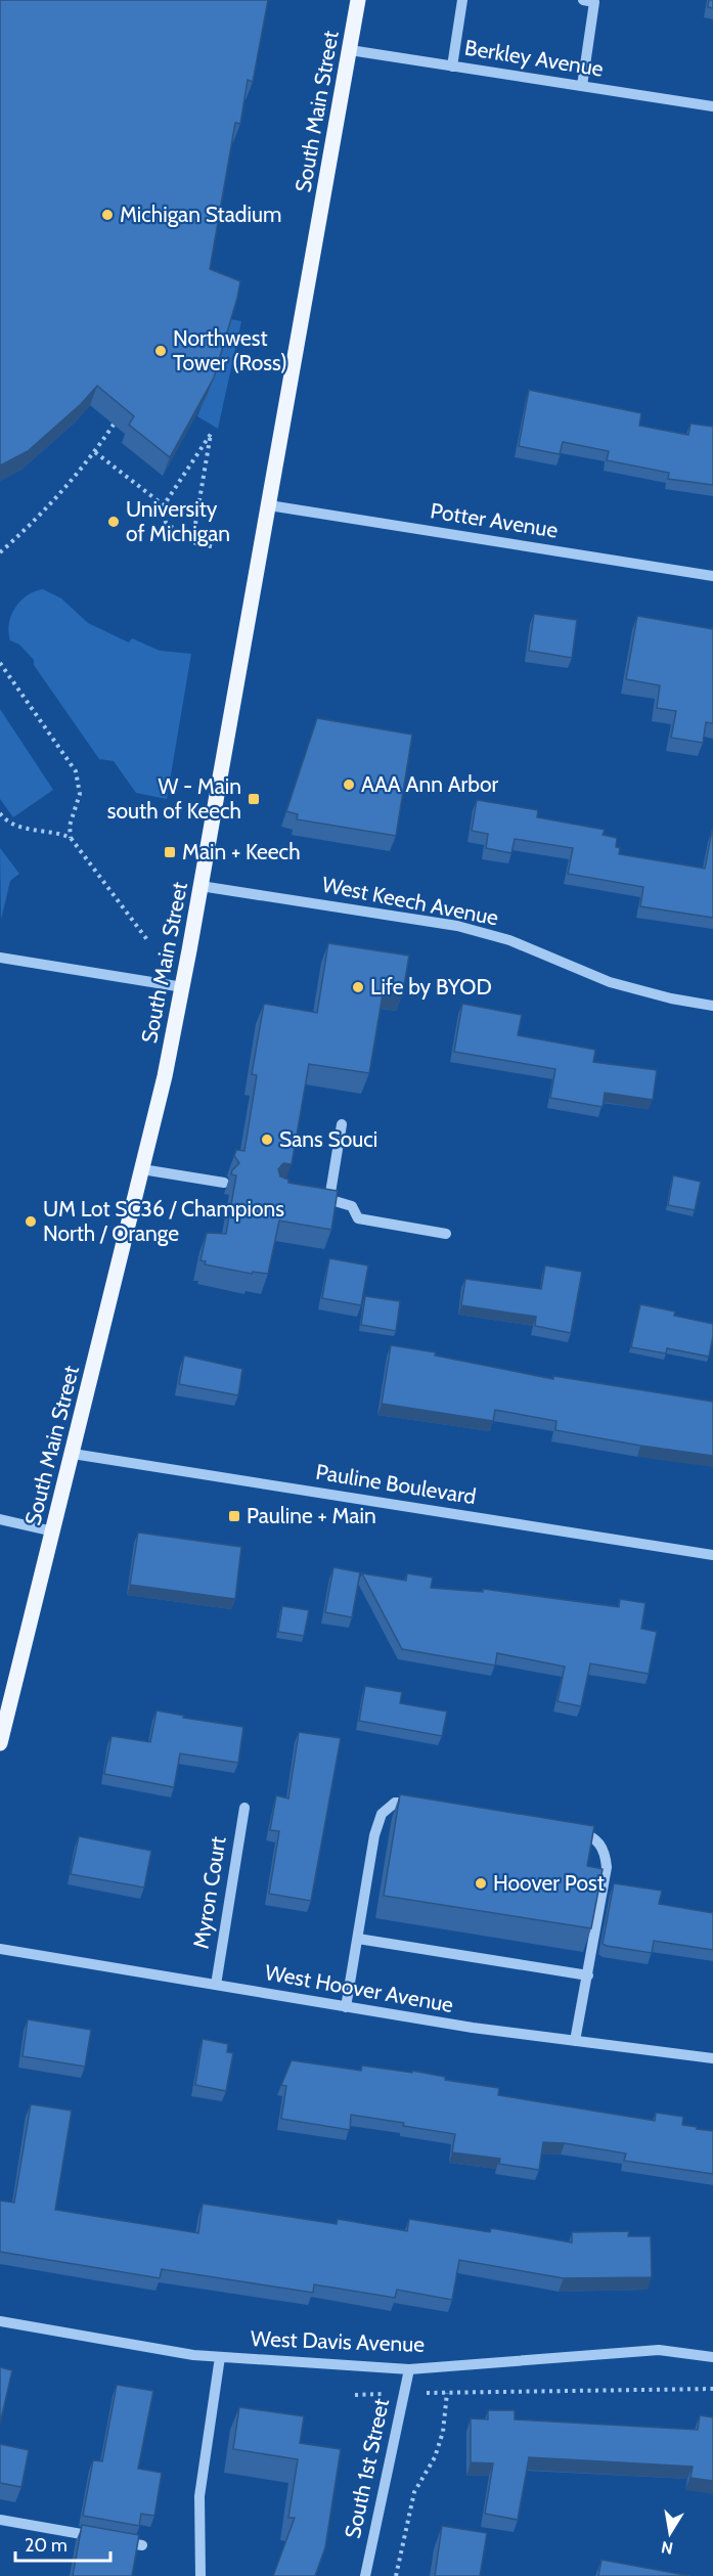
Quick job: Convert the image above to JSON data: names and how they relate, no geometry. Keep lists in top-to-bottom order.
{
  "streets": {
    "main road": ["South Main Street"],
    "street": [
      "Berkley Avenue",
      "Potter Avenue",
      "West Keech Avenue",
      "Pauline Boulevard",
      "Myron Court",
      "West Hoover Avenue",
      "West Davis Avenue",
      "South 1st Street"
    ]
  },
  "crossings": [
    ["Berkley Avenue", "South Main Street"],
    ["South Main Street", "Potter Avenue"],
    ["South Main Street", "West Keech Avenue"],
    ["South Main Street", "Pauline Boulevard"],
    ["Myron Court", "West Hoover Avenue"],
    ["West Davis Avenue", "South 1st Street"]
  ],
  "places": {
    "other": [
      "Michigan Stadium",
      "Northwest Tower (Ross)",
      "University of Michigan",
      "AAA Ann Arbor",
      "Life by BYOD",
      "Sans Souci",
      "UM Lot SC36 / Champions North / Orange",
      "Hoover Post"
    ],
    "transit": ["W - Main south of Keech", "Main + Keech", "Pauline + Main"]
  },
  "scale_bar": "20 m",
  "north": "bottom"
}
